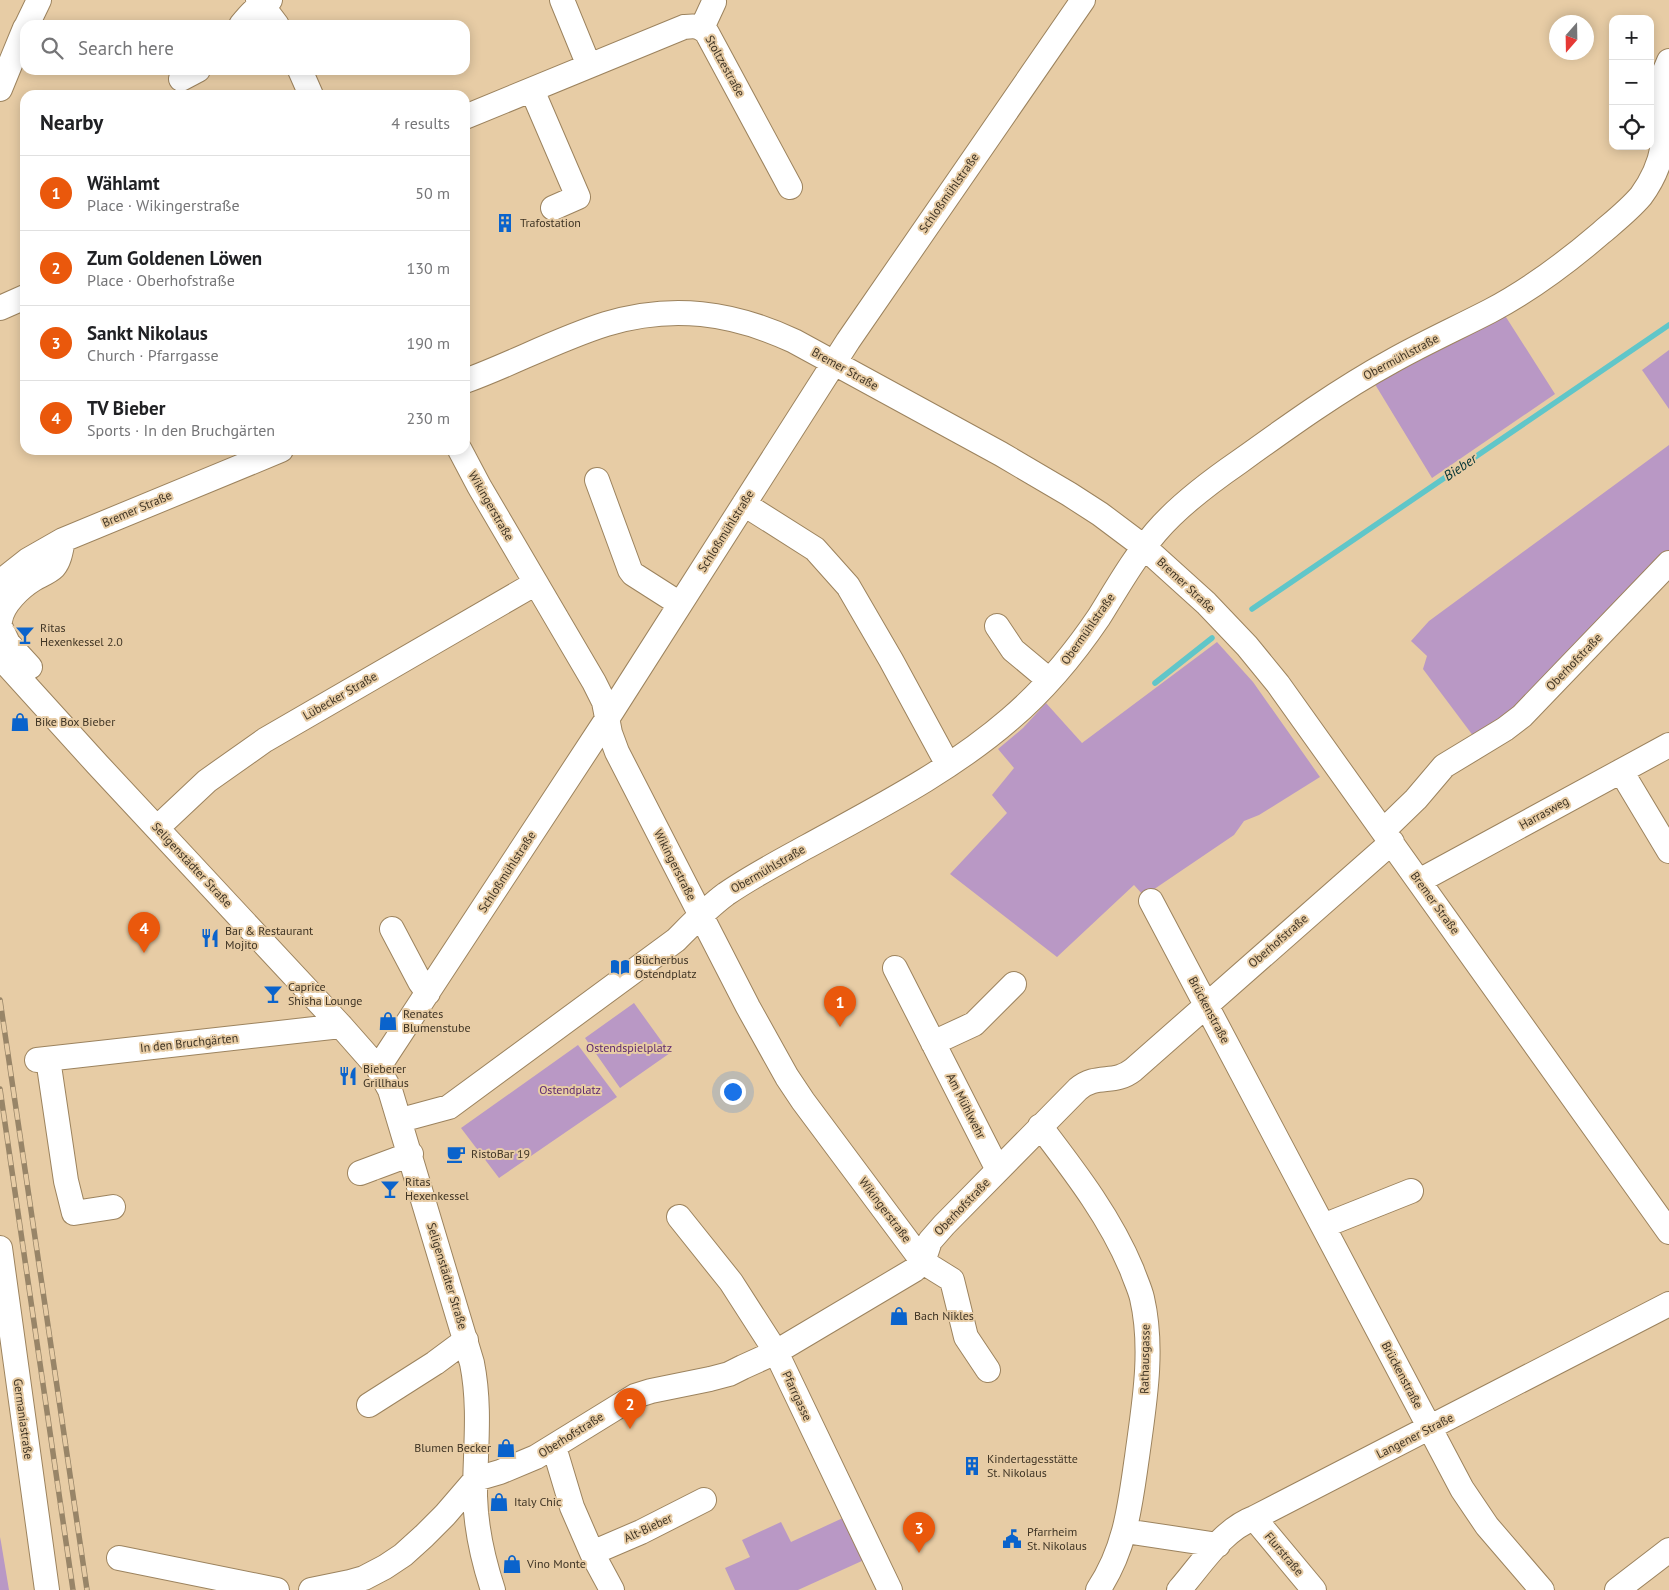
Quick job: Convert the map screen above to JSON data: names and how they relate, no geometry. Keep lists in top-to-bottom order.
{
  "streets": {
    "street": [
      "Stoltzestraße",
      "Schloßmühlstraße",
      "Obermühlstraße",
      "Bremer Straße",
      "Wikingerstraße",
      "Oberhofstraße",
      "Lübecker Straße",
      "Harrasweg",
      "Seligenstädter Straße",
      "Brückenstraße",
      "In den Bruchgärten",
      "Am Mühlwehr",
      "Rathausgasse",
      "Pfarrgasse",
      "Germaniastraße",
      "Langener Straße",
      "Alt-Bieber",
      "Flurstraße"
    ]
  },
  "crossings": [
    ["Schloßmühlstraße", "Bremer Straße"],
    ["Schloßmühlstraße", "Wikingerstraße"],
    ["Schloßmühlstraße", "Seligenstädter Straße"],
    ["Obermühlstraße", "Bremer Straße"],
    ["Obermühlstraße", "Wikingerstraße"],
    ["Obermühlstraße", "Seligenstädter Straße"],
    ["Bremer Straße", "Oberhofstraße"],
    ["Bremer Straße", "Harrasweg"],
    ["Wikingerstraße", "Oberhofstraße"],
    ["Wikingerstraße", "Lübecker Straße"],
    ["Oberhofstraße", "Seligenstädter Straße"],
    ["Oberhofstraße", "Brückenstraße"],
    ["Oberhofstraße", "Am Mühlwehr"],
    ["Oberhofstraße", "Rathausgasse"],
    ["Oberhofstraße", "Pfarrgasse"],
    ["Lübecker Straße", "Seligenstädter Straße"],
    ["Seligenstädter Straße", "In den Bruchgärten"],
    ["Brückenstraße", "Langener Straße"],
    ["Langener Straße", "Flurstraße"]
  ],
  "water": ["Bieber"],
  "parks": ["Ostendspielplatz", "Ostendplatz"],
  "places": {
    "building": ["Trafostation", "Kindertagesstätte St. Nikolaus"],
    "bar": ["Ritas Hexenkessel 2.0", "Caprice Shisha Lounge", "Ritas Hexenkessel"],
    "shop": [
      "Bike Box Bieber",
      "Renates Blumenstube",
      "Bach Nikles",
      "Blumen Becker",
      "Italy Chic",
      "Vino Monte"
    ],
    "restaurant": ["Bar & Restaurant Mojito", "Bieberer Grillhaus"],
    "library": ["Bücherbus Ostendplatz"],
    "cafe": ["RistoBar 19"],
    "public building": ["Pfarrheim St. Nikolaus"]
  },
  "north": "bottom",
  "page": {
    "map_buttons": ["+", "−"],
    "search": "Search here",
    "heading": ["Nearby", "4 results"],
    "list": [
      {
        "mark": "1",
        "name": "Wählamt",
        "note": "Place · Wikingerstraße",
        "value": "50 m"
      },
      {
        "mark": "2",
        "name": "Zum Goldenen Löwen",
        "note": "Place · Oberhofstraße",
        "value": "130 m"
      },
      {
        "mark": "3",
        "name": "Sankt Nikolaus",
        "note": "Church · Pfarrgasse",
        "value": "190 m"
      },
      {
        "mark": "4",
        "name": "TV Bieber",
        "note": "Sports · In den Bruchgärten",
        "value": "230 m"
      }
    ],
    "pins": [
      "4",
      "1",
      "2",
      "3"
    ]
  }
}
